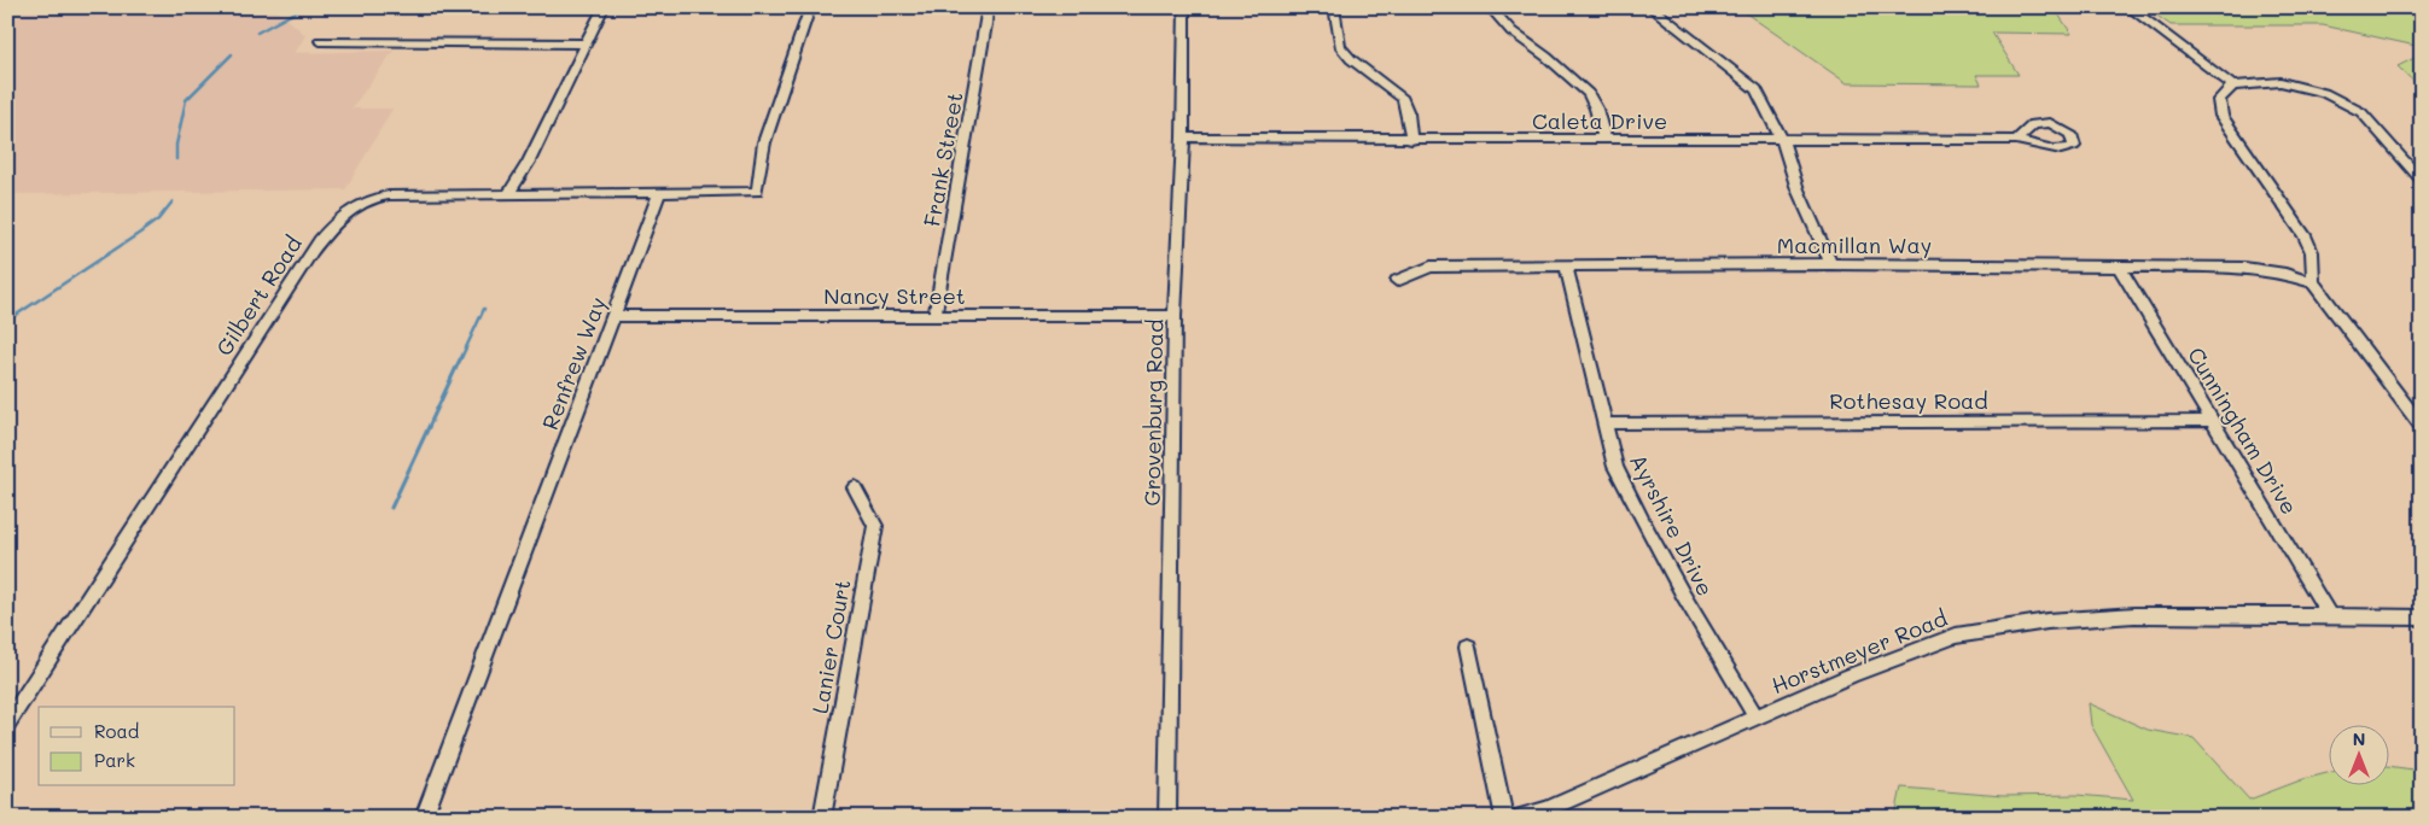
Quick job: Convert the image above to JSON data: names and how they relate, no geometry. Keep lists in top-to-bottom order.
{
  "streets": {
    "street": [
      "Caleta Drive",
      "Frank Street",
      "Macmillan Way",
      "Gilbert Road",
      "Nancy Street",
      "Renfrew Way",
      "Rothesay Road",
      "Grovenburg Road",
      "Cunningham Drive",
      "Ayrshire Drive",
      "Lanier Court",
      "Horstmeyer Road"
    ]
  },
  "crossings": [
    ["Caleta Drive", "Grovenburg Road"],
    ["Frank Street", "Nancy Street"],
    ["Macmillan Way", "Cunningham Drive"],
    ["Macmillan Way", "Ayrshire Drive"],
    ["Gilbert Road", "Renfrew Way"],
    ["Nancy Street", "Renfrew Way"],
    ["Nancy Street", "Grovenburg Road"],
    ["Rothesay Road", "Cunningham Drive"],
    ["Rothesay Road", "Ayrshire Drive"],
    ["Cunningham Drive", "Horstmeyer Road"],
    ["Ayrshire Drive", "Horstmeyer Road"]
  ],
  "legend": ["Road", "Park"],
  "north": "top"
}
